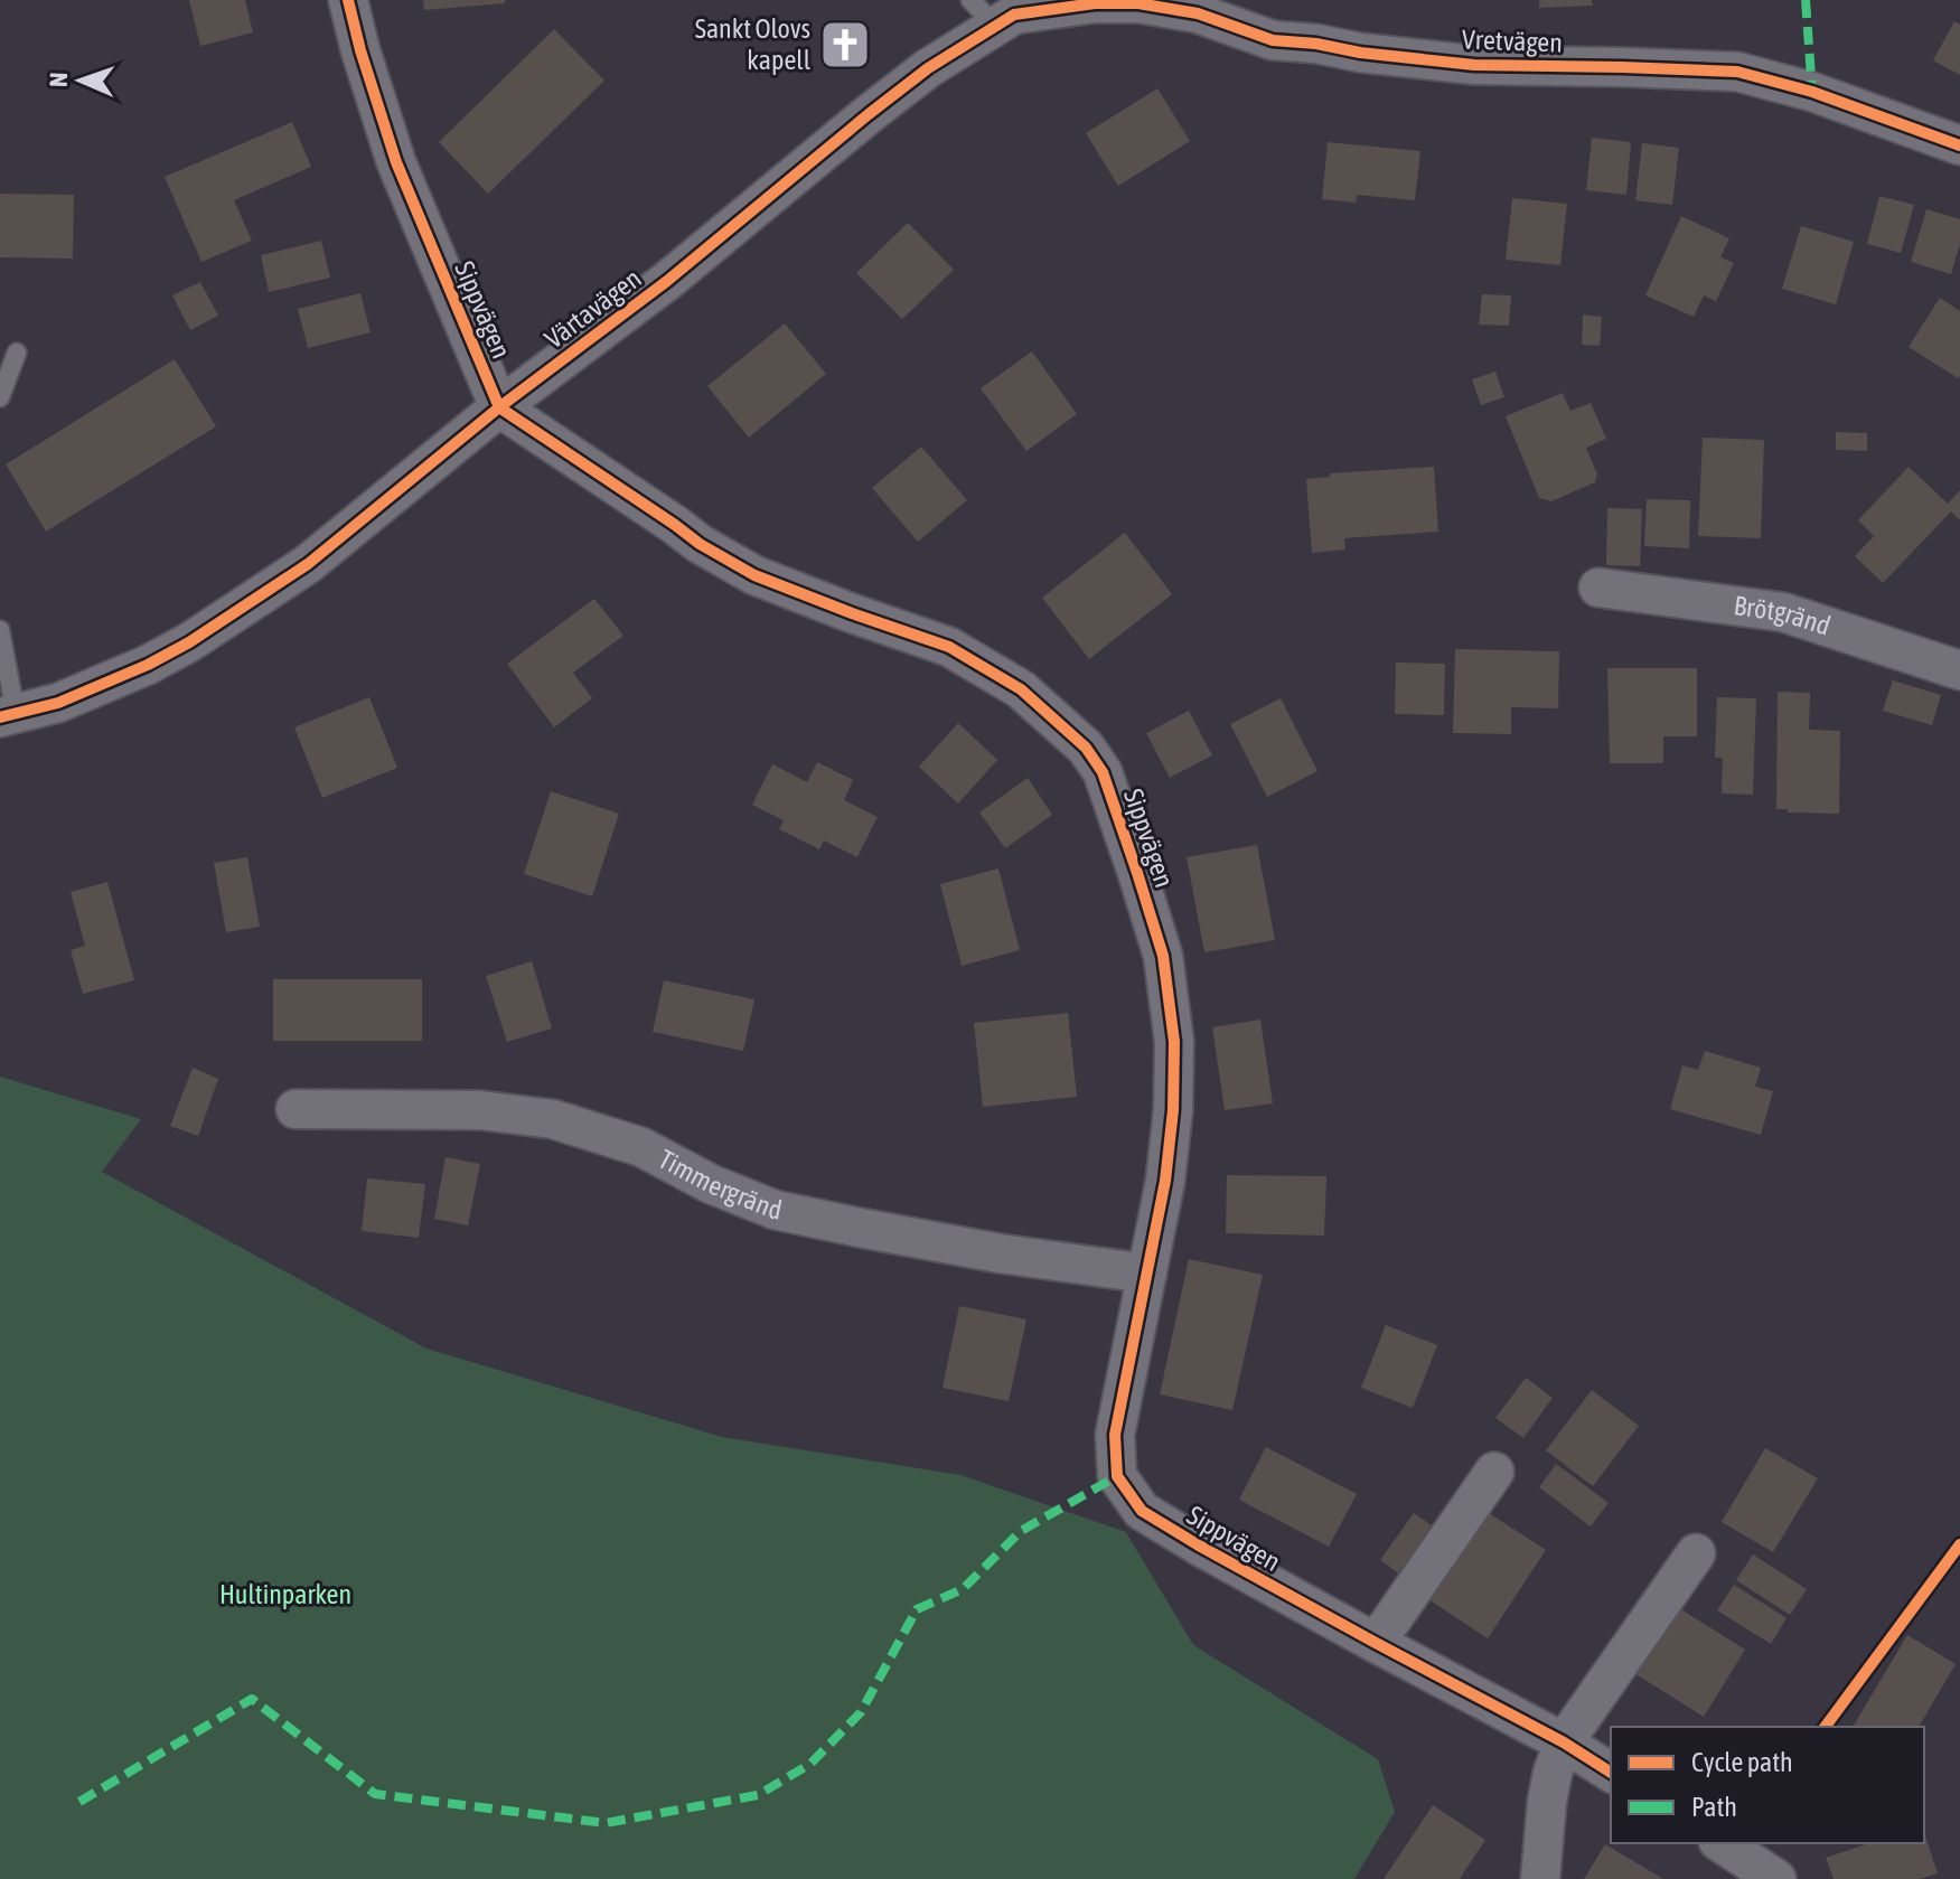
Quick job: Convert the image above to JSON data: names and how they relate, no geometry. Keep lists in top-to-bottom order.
{
  "streets": {
    "street": [
      "Vretvägen",
      "Värtavägen",
      "Sippvägen",
      "Brötgränd",
      "Timmergränd"
    ]
  },
  "crossings": [
    ["Vretvägen", "Värtavägen"],
    ["Värtavägen", "Sippvägen"],
    ["Sippvägen", "Timmergränd"]
  ],
  "parks": ["Hultinparken"],
  "places": {
    "church": ["Sankt Olovs kapell"]
  },
  "legend": ["Cycle path", "Path"],
  "north": "left"
}
